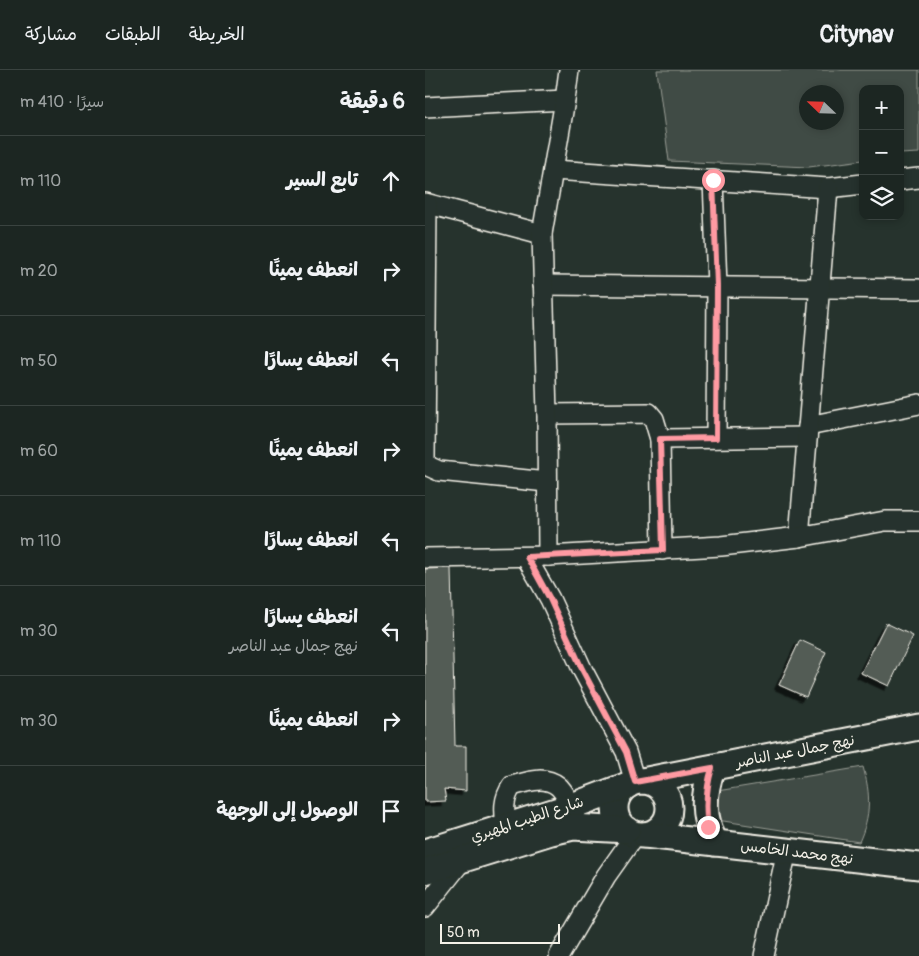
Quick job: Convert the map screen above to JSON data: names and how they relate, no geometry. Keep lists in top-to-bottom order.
{
  "streets": {
    "main road": ["نهج جمال عبد الناصر", "شارع الطيب المهيري", "نهج محمد الخامس"]
  },
  "crossings": [
    ["نهج جمال عبد الناصر", "شارع الطيب المهيري"],
    ["نهج جمال عبد الناصر", "نهج محمد الخامس"],
    ["شارع الطيب المهيري", "نهج محمد الخامس"]
  ],
  "scale_bar": "50 m",
  "north": "top left",
  "page": {
    "header": "Citynav",
    "nav": ["الخريطة", "الطبقات", "مشاركة"],
    "heading": ["6 دقيقة", "سيرًا · 410 m"],
    "map_buttons": ["+", "−"],
    "list": [
      ["تابع السير", "110 m"],
      ["انعطف يمينًا", "20 m"],
      ["انعطف يسارًا", "50 m"],
      ["انعطف يمينًا", "60 m"],
      ["انعطف يسارًا", "110 m"],
      ["انعطف يسارًا", "نهج جمال عبد الناصر", "30 m"],
      ["انعطف يمينًا", "30 m"],
      "الوصول إلى الوجهة"
    ],
    "scale": "50 m"
  }
}
